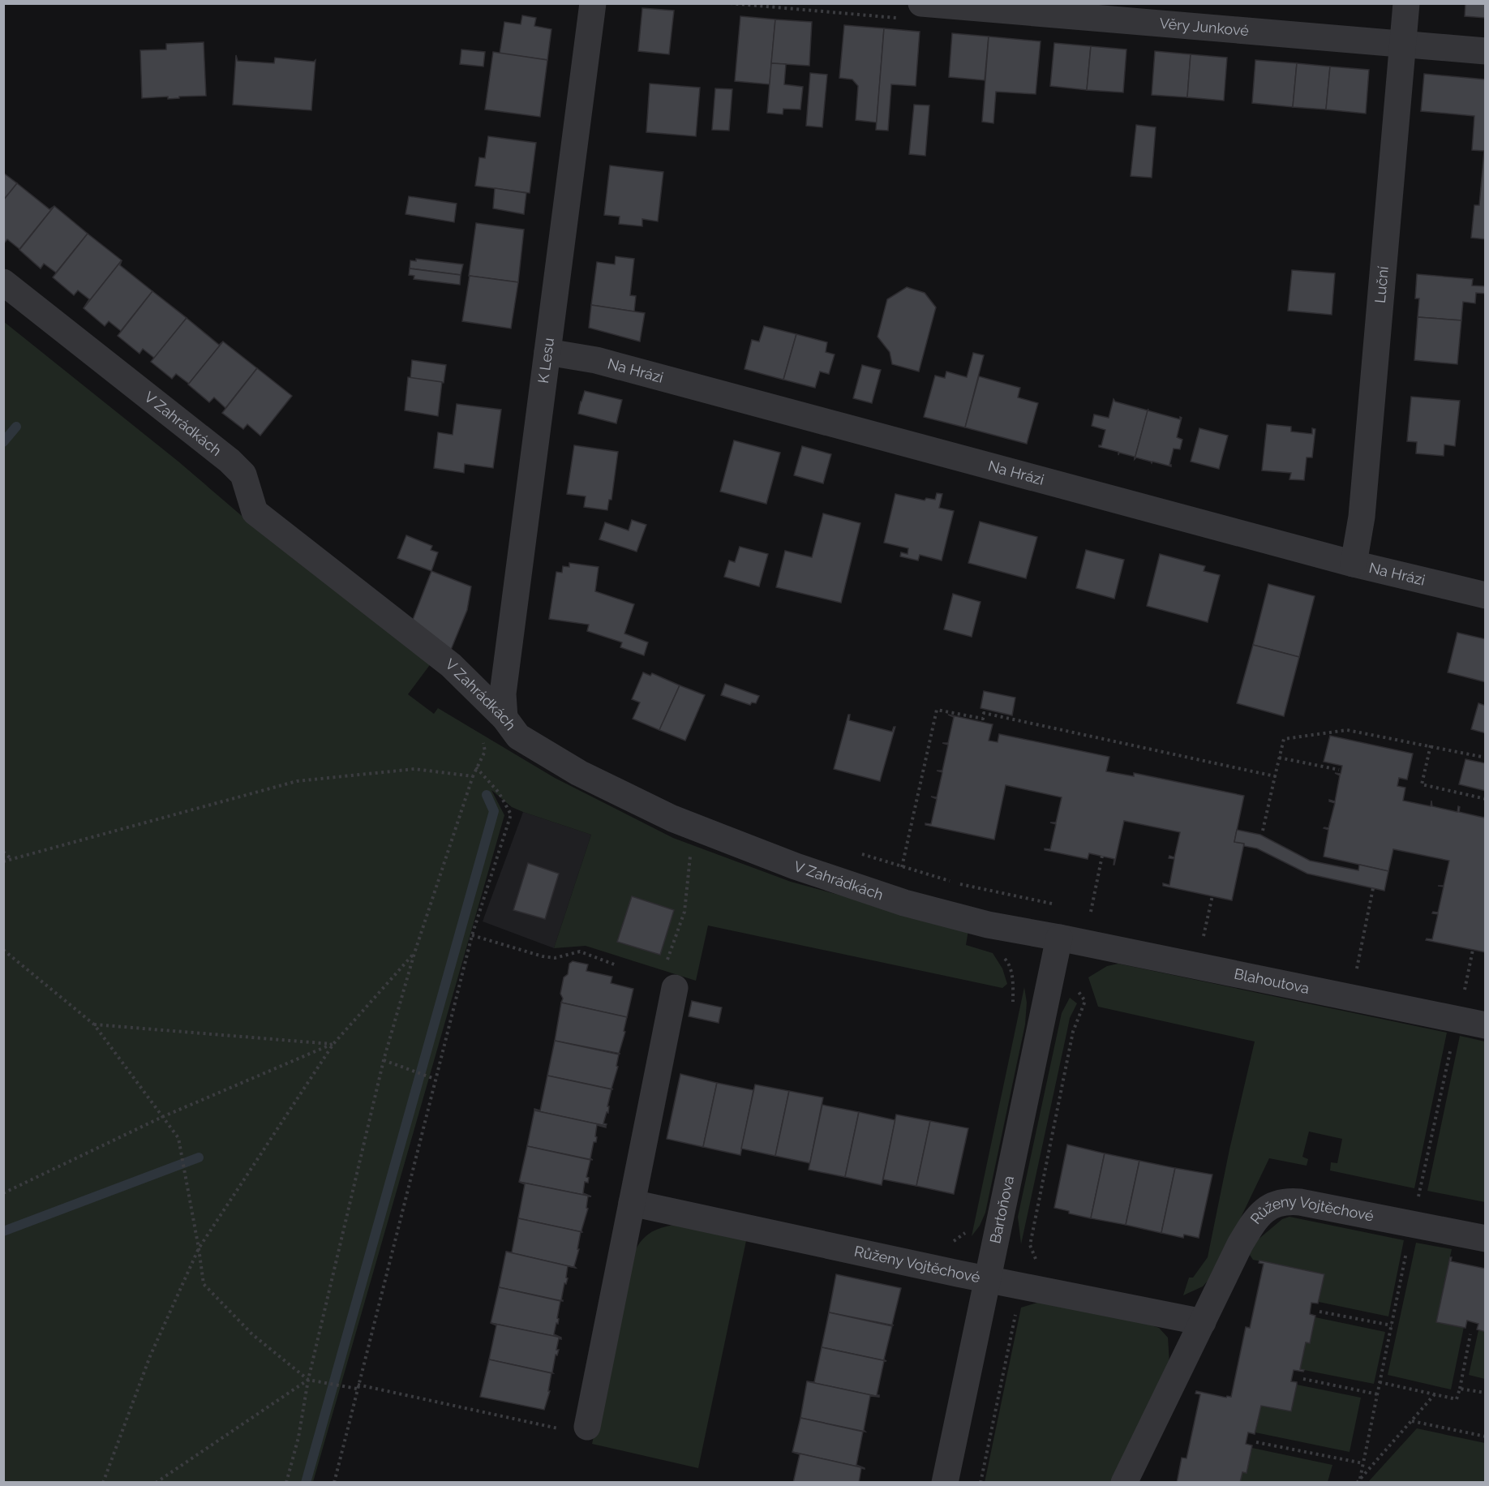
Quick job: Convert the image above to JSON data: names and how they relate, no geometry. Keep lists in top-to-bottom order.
{
  "streets": {
    "street": [
      "Věry Junkové",
      "Luční",
      "K Lesu",
      "Na Hrázi",
      "V Zahrádkách",
      "Blahoutova",
      "Bartoňova",
      "Růženy Vojtěchové"
    ]
  },
  "crossings": [
    ["Věry Junkové", "Luční"],
    ["Luční", "Na Hrázi"],
    ["K Lesu", "Na Hrázi"],
    ["K Lesu", "V Zahrádkách"],
    ["V Zahrádkách", "Blahoutova"],
    ["V Zahrádkách", "Bartoňova"],
    ["Blahoutova", "Bartoňova"],
    ["Bartoňova", "Růženy Vojtěchové"]
  ]
}
